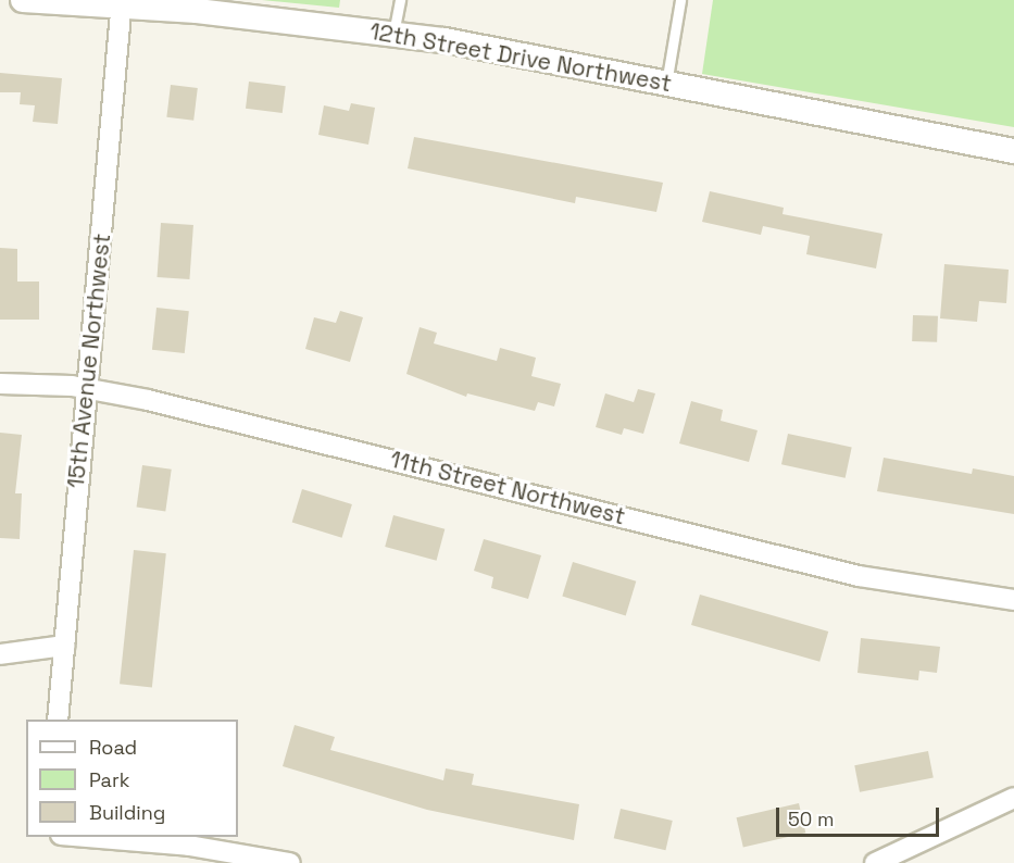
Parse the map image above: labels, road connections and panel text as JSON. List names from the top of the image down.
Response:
{
  "streets": {
    "street": ["12th Street Drive Northwest", "15th Avenue Northwest", "11th Street Northwest"]
  },
  "crossings": [
    ["12th Street Drive Northwest", "15th Avenue Northwest"],
    ["15th Avenue Northwest", "11th Street Northwest"]
  ],
  "legend": ["Road", "Park", "Building"],
  "scale_bar": "50 m"
}
